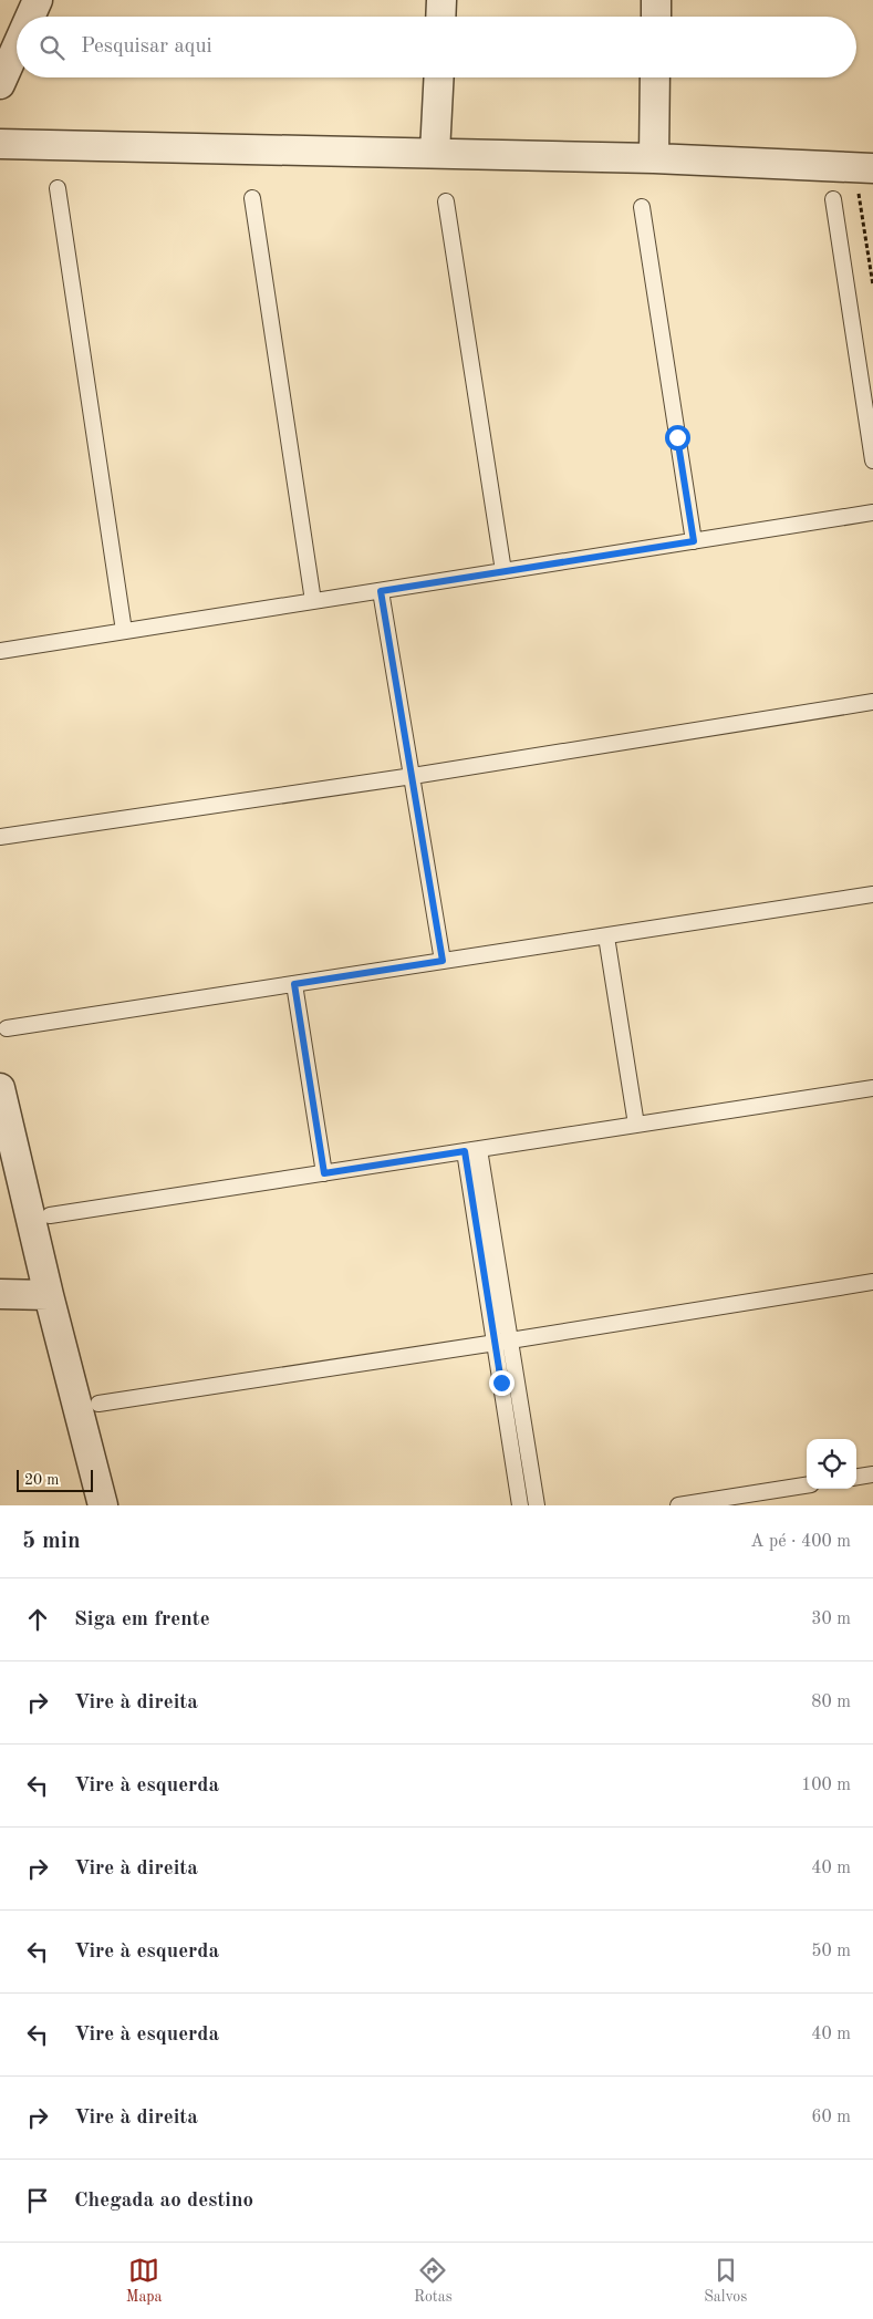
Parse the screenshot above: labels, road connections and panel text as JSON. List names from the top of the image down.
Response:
{
  "scale_bar": "20 m",
  "page": {
    "search": "Pesquisar aqui",
    "scale": "20 m",
    "heading": ["5 min", "A pé · 400 m"],
    "list": [
      ["Siga em frente", "30 m"],
      ["Vire à direita", "80 m"],
      ["Vire à esquerda", "100 m"],
      ["Vire à direita", "40 m"],
      ["Vire à esquerda", "50 m"],
      ["Vire à esquerda", "40 m"],
      ["Vire à direita", "60 m"],
      "Chegada ao destino"
    ],
    "nav": ["Mapa", "Rotas", "Salvos"]
  }
}
